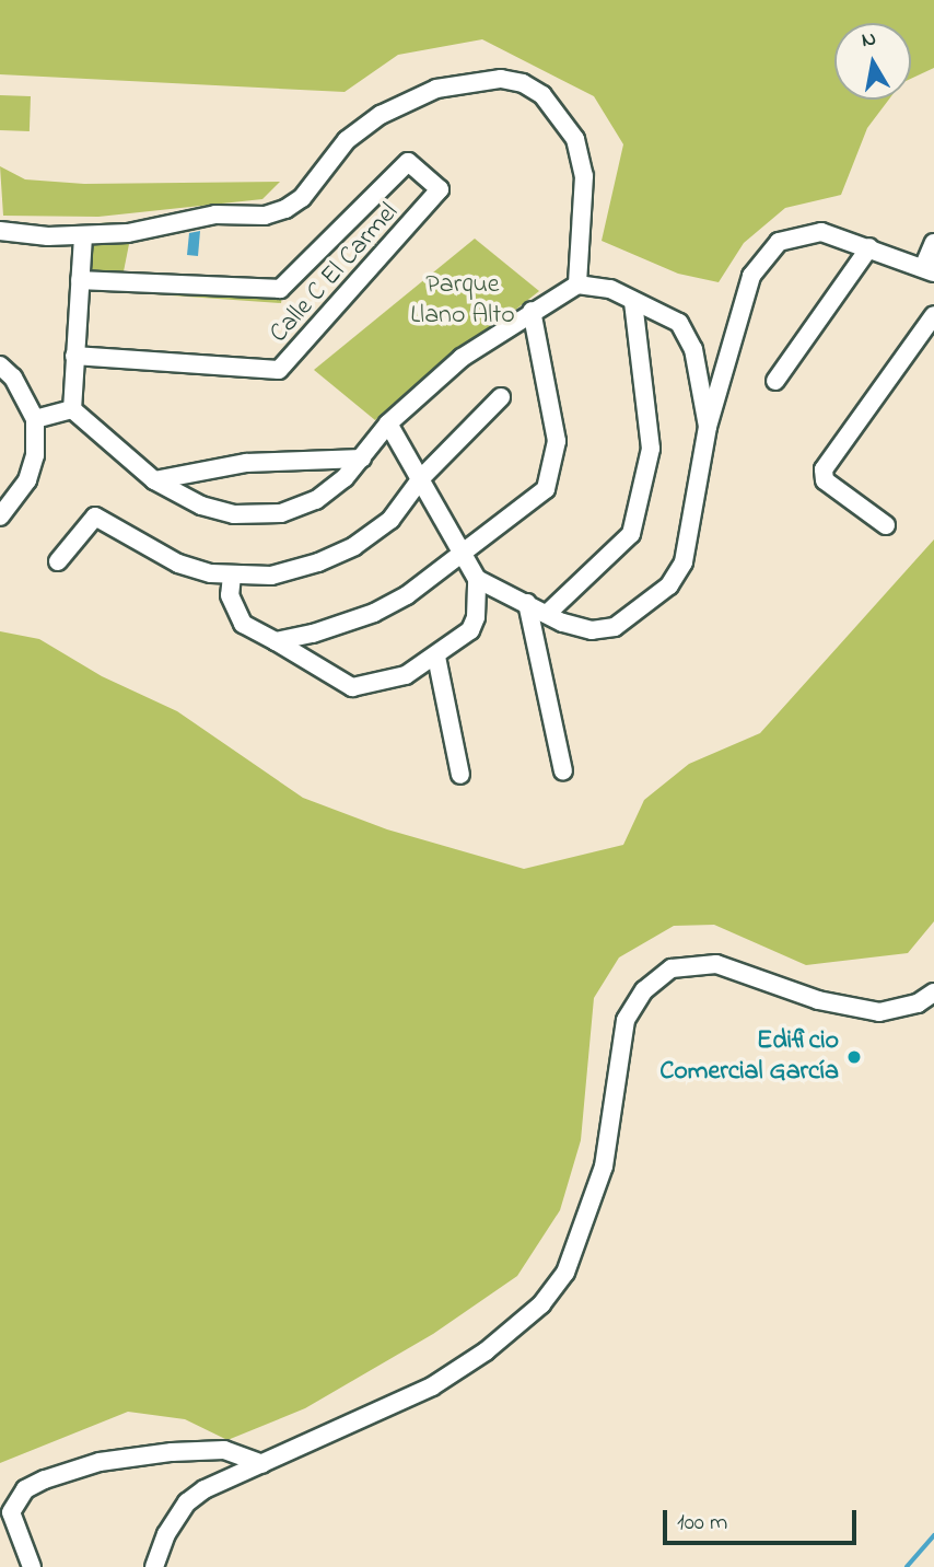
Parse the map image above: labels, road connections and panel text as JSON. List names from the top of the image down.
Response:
{
  "streets": {
    "street": ["Calle C El Carmel"]
  },
  "parks": ["Parque Llano Alto"],
  "places": ["Edificio Comercial García"],
  "scale_bar": "100 m",
  "north": "top"
}
